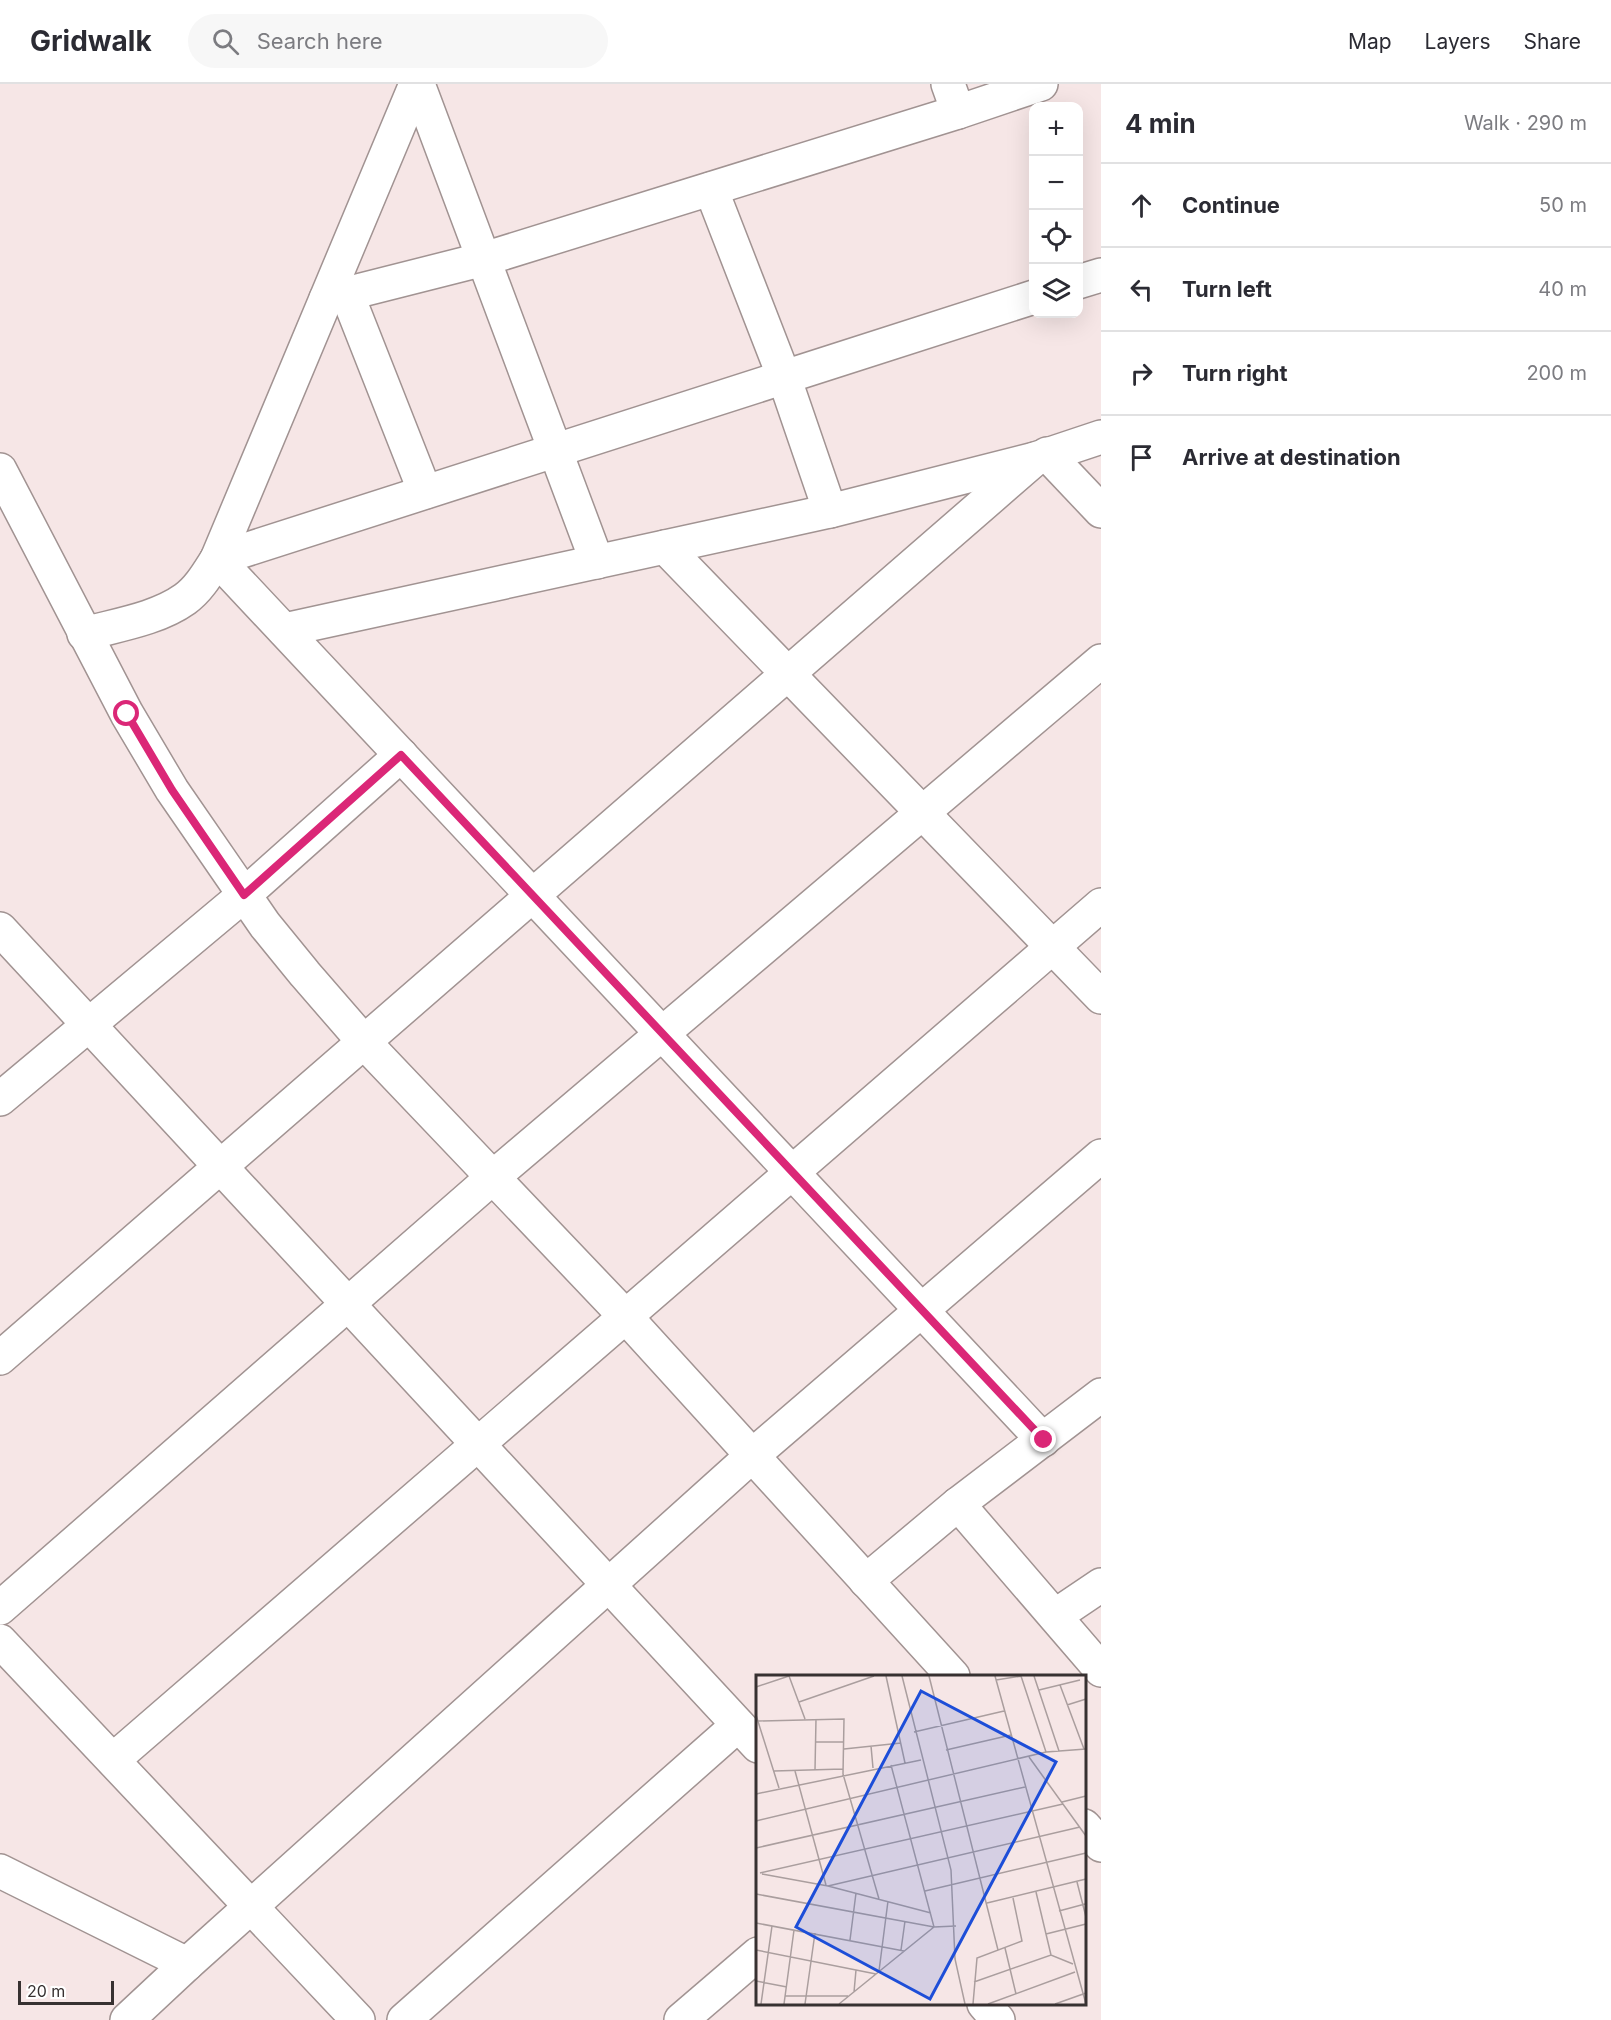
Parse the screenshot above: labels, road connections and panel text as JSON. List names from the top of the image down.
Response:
{
  "scale_bar": "20 m",
  "page": {
    "header": "Gridwalk",
    "search": "Search here",
    "nav": ["Map", "Layers", "Share"],
    "heading": ["4 min", "Walk · 290 m"],
    "map_buttons": ["+", "−"],
    "list": [
      ["Continue", "50 m"],
      ["Turn left", "40 m"],
      ["Turn right", "200 m"],
      "Arrive at destination"
    ],
    "scale": "20 m"
  }
}
